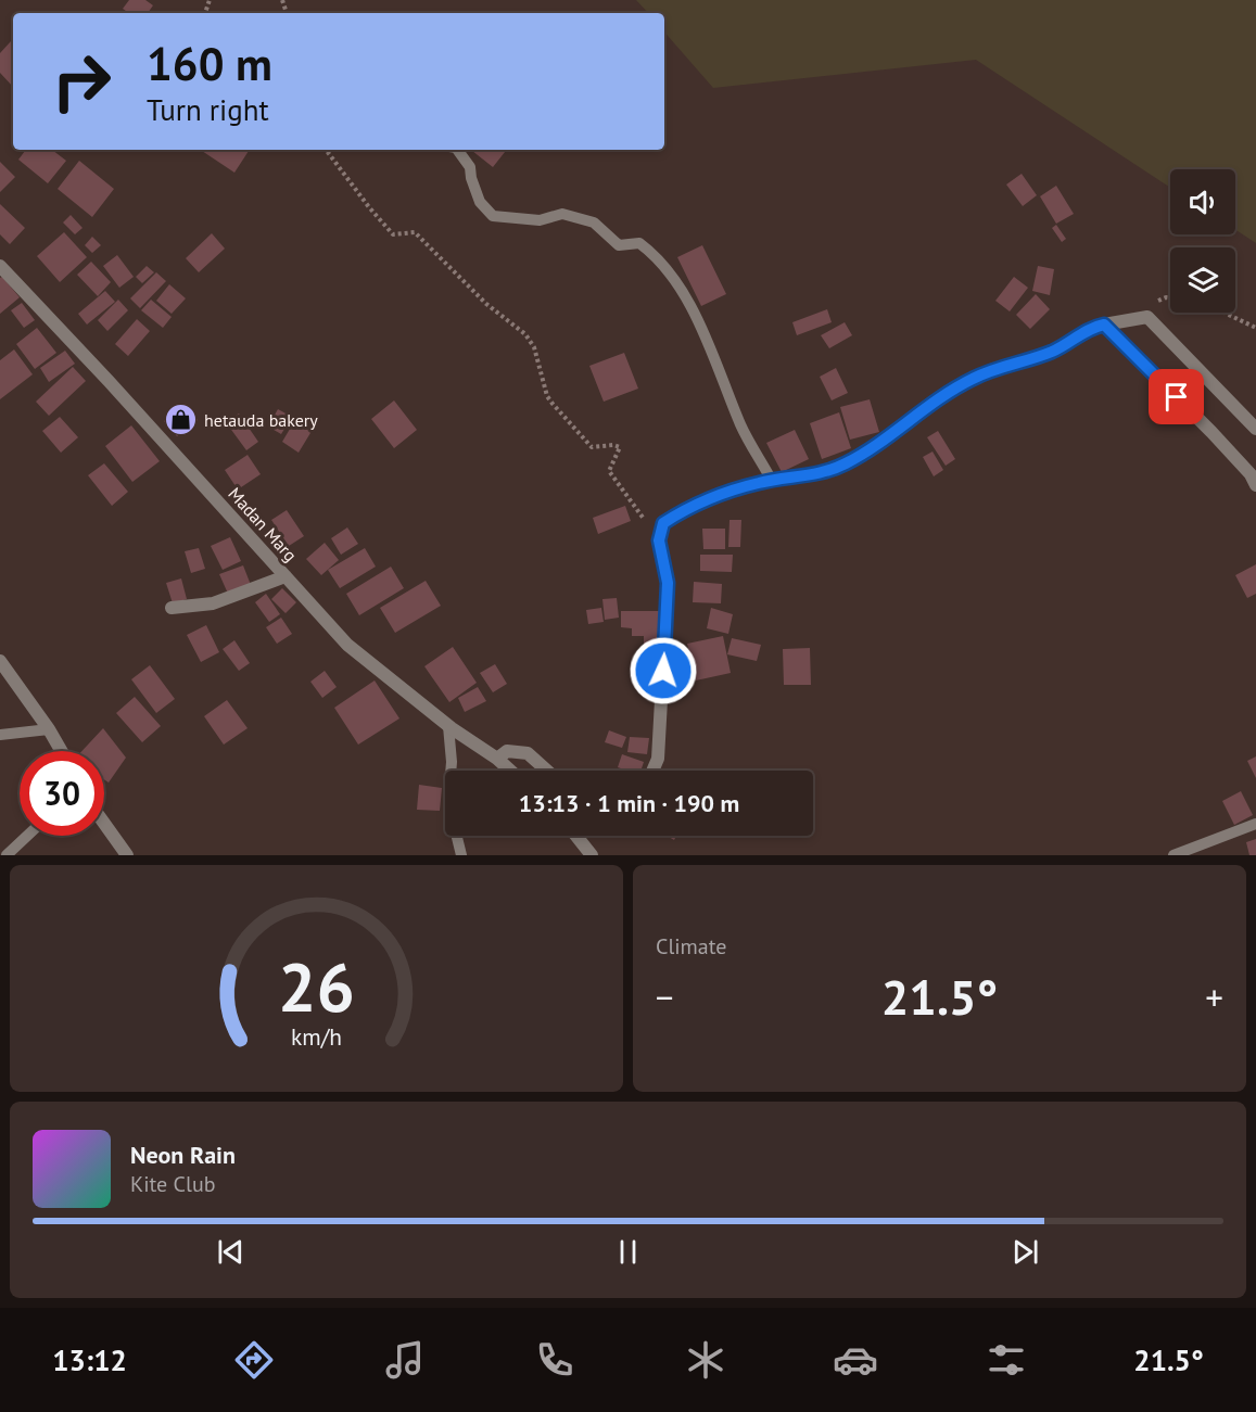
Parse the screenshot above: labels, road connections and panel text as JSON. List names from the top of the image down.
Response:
{
  "streets": {
    "street": ["Madan Marg"]
  },
  "places": {
    "shop": ["hetauda bakery"]
  },
  "page": {
    "turn": ["160 m", "Turn right"],
    "limit": "30",
    "trip": "13:13 · 1 min · 190 m",
    "tile": "Climate",
    "heat": ["−", "21.5°", "+"],
    "song": ["Neon Rain", "Kite Club"],
    "tabs": ["13:12", "21.5°"],
    "gauge": ["26", "km/h"]
  }
}
